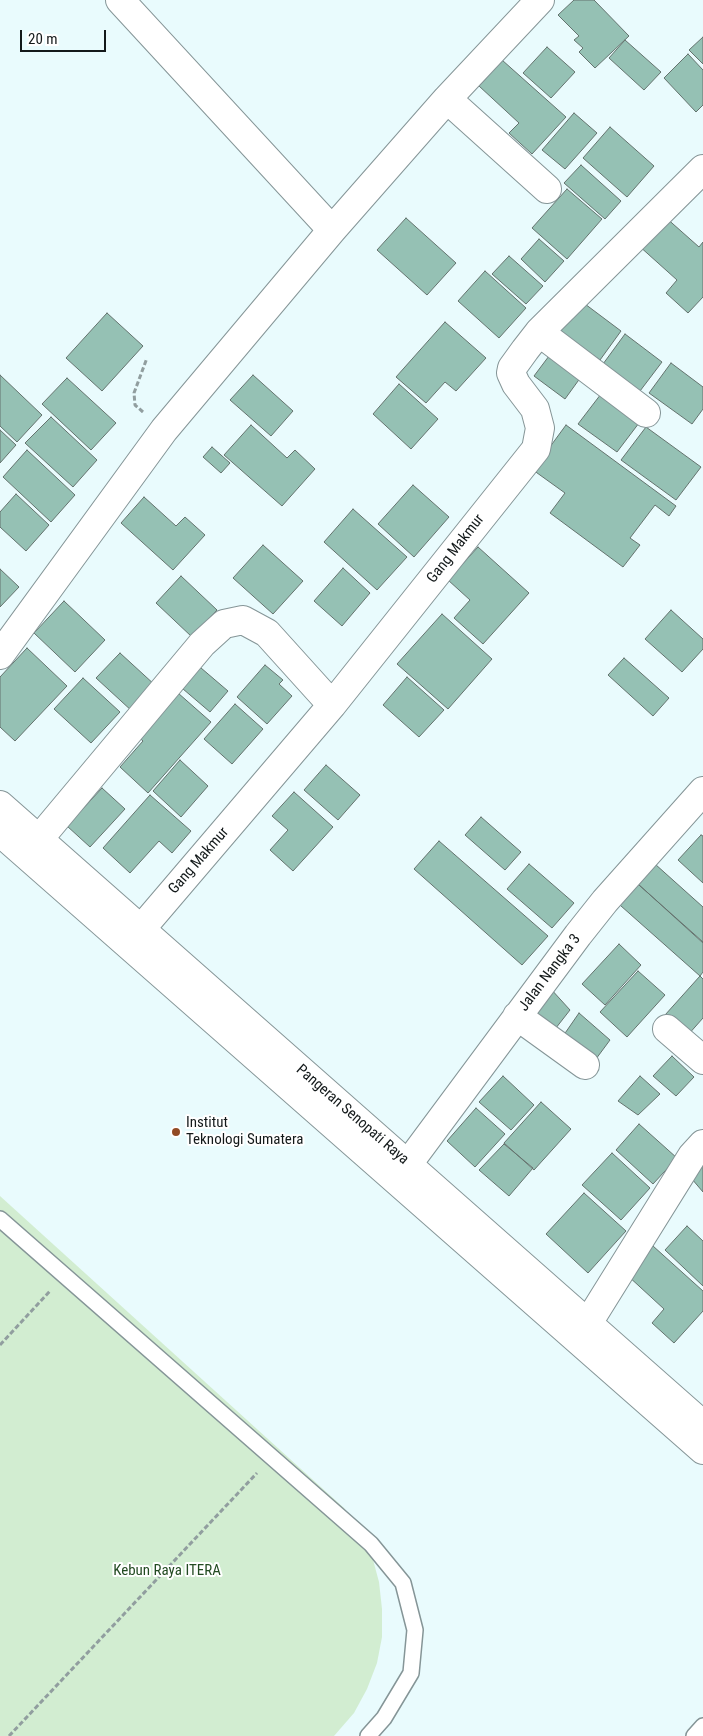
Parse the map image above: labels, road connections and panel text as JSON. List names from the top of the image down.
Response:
{
  "streets": {
    "street": ["Gang Makmur", "Jalan Nangka 3", "Pangeran Senopati Raya"]
  },
  "crossings": [
    ["Gang Makmur", "Pangeran Senopati Raya"],
    ["Jalan Nangka 3", "Pangeran Senopati Raya"]
  ],
  "parks": ["Kebun Raya ITERA"],
  "places": ["Institut Teknologi Sumatera"],
  "scale_bar": "20 m"
}
